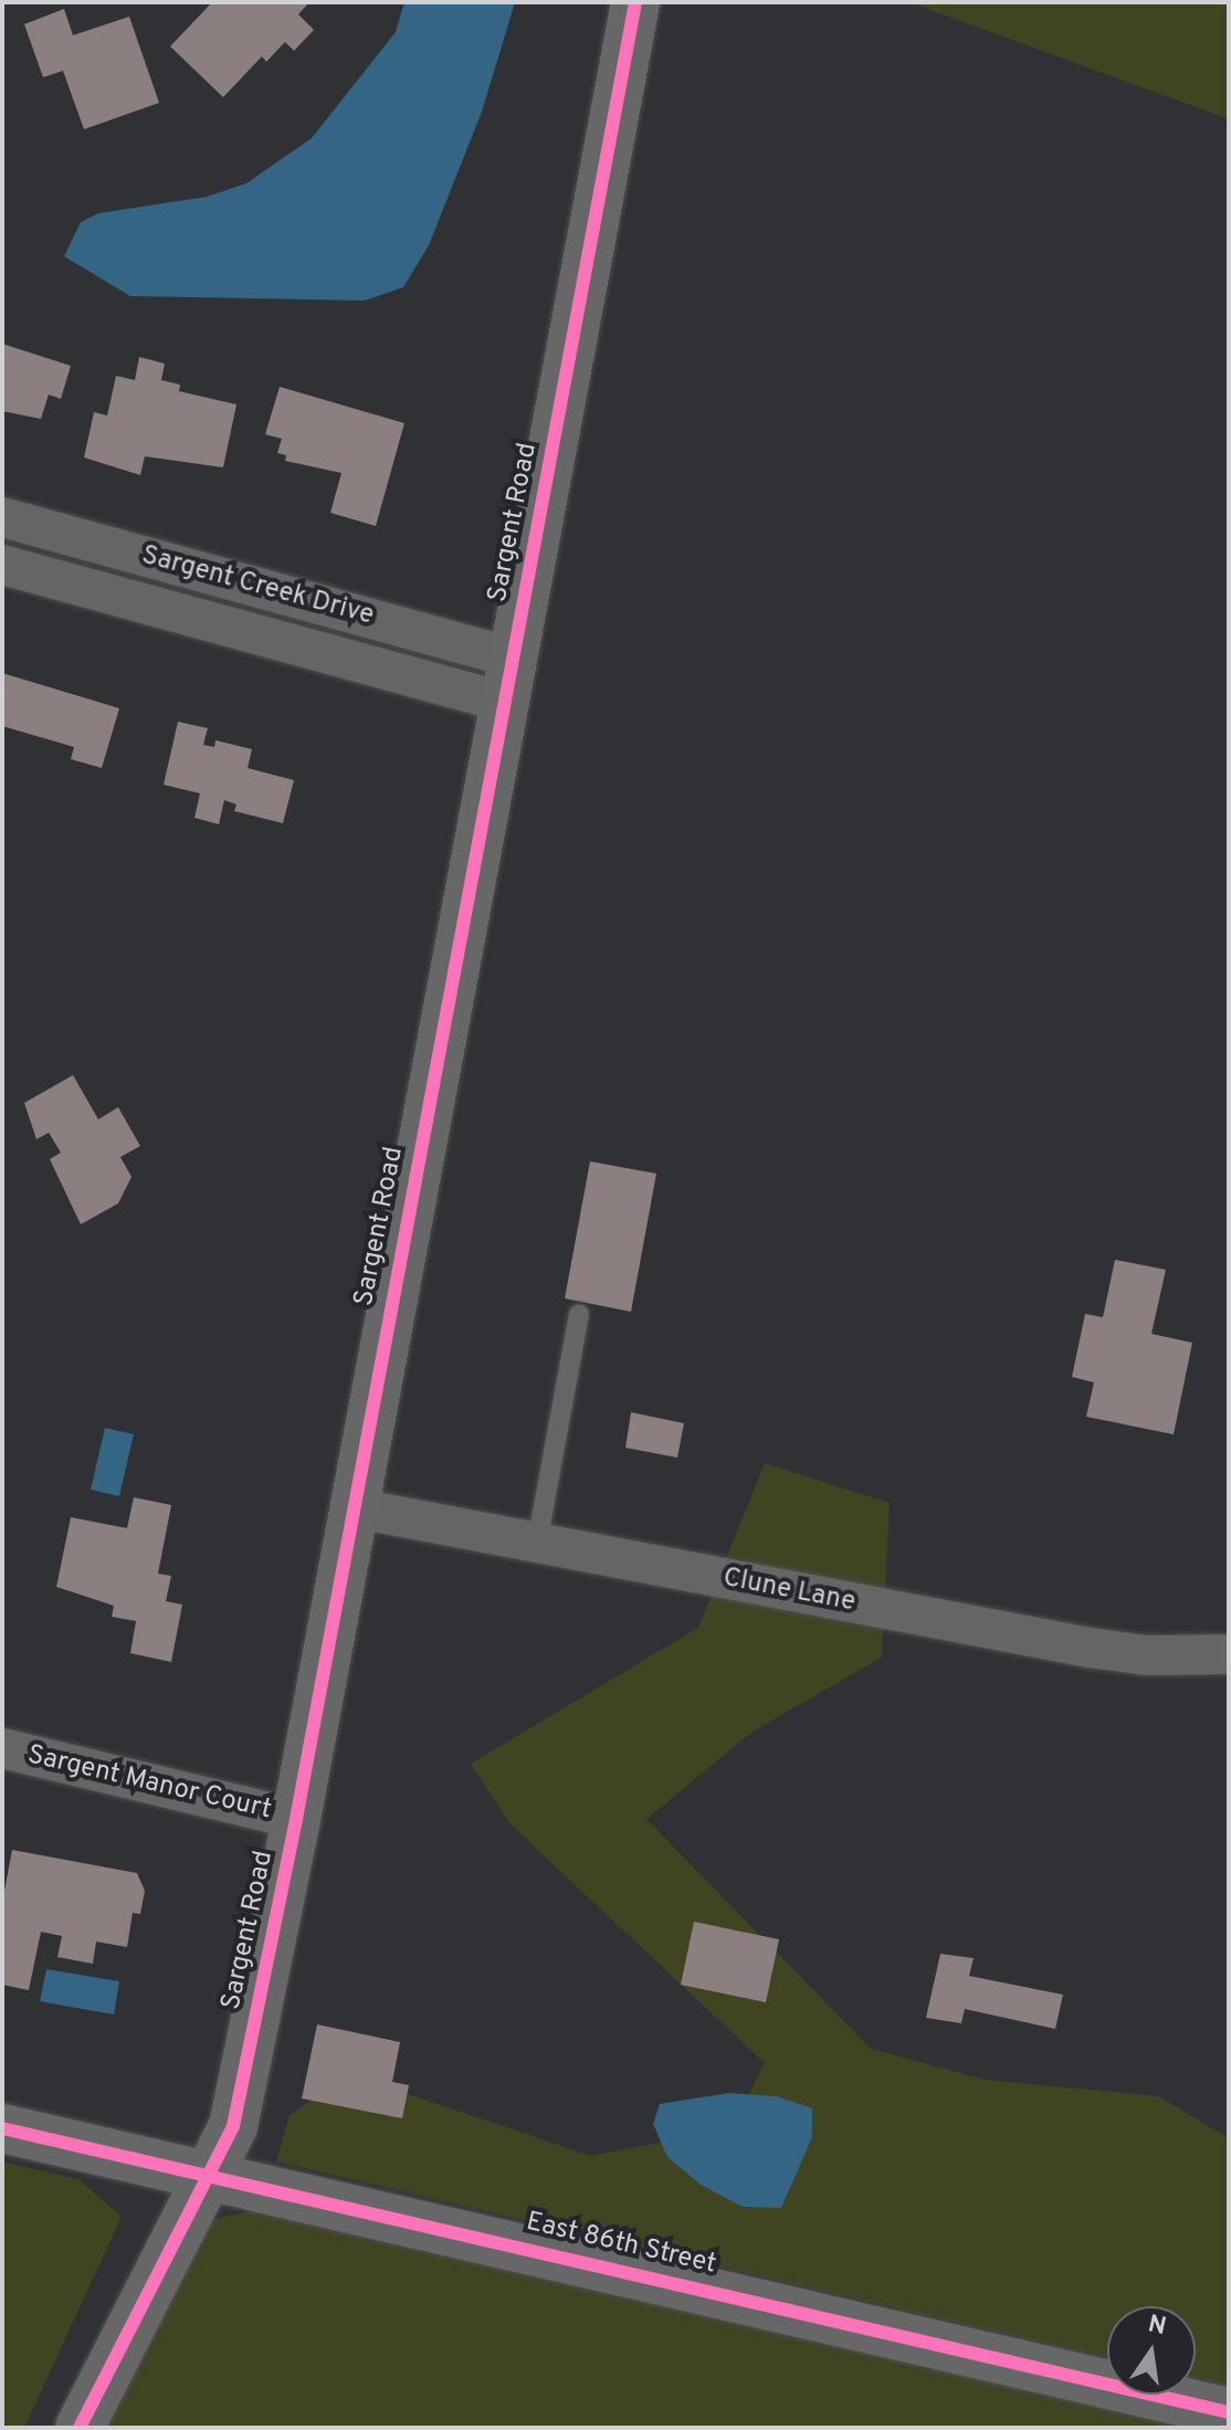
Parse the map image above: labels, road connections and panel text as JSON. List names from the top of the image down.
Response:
{
  "streets": {
    "street": [
      "Sargent Road",
      "Sargent Creek Drive",
      "Clune Lane",
      "Sargent Manor Court",
      "East 86th Street"
    ]
  },
  "crossings": [
    ["Sargent Road", "Sargent Creek Drive"],
    ["Sargent Road", "Clune Lane"],
    ["Sargent Road", "Sargent Manor Court"],
    ["Sargent Road", "East 86th Street"]
  ],
  "north": "top"
}
